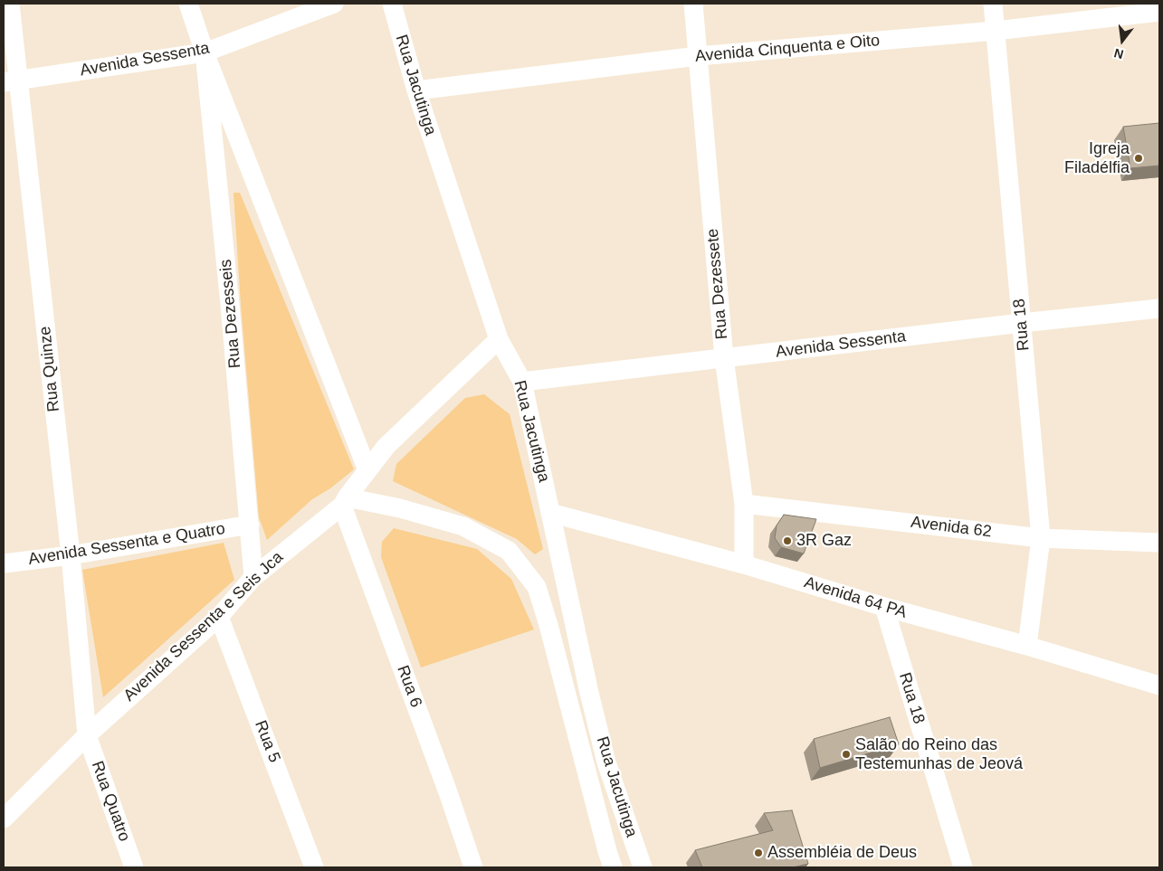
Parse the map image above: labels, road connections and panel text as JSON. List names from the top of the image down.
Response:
{
  "streets": {
    "street": [
      "Avenida Cinquenta e Oito",
      "Avenida Sessenta",
      "Rua Jacutinga",
      "Rua Dezessete",
      "Rua Dezesseis",
      "Rua 18",
      "Rua Quinze",
      "Avenida 62",
      "Avenida Sessenta e Quatro",
      "Avenida 64 PA",
      "Avenida Sessenta e Seis Jca",
      "Rua 6",
      "Rua 5",
      "Rua Quatro"
    ]
  },
  "crossings": [
    ["Avenida Cinquenta e Oito", "Rua Jacutinga"],
    ["Avenida Cinquenta e Oito", "Rua Dezessete"],
    ["Avenida Cinquenta e Oito", "Rua 18"],
    ["Avenida Sessenta", "Rua Jacutinga"],
    ["Avenida Sessenta", "Rua Dezessete"],
    ["Avenida Sessenta", "Rua Dezesseis"],
    ["Avenida Sessenta", "Rua 18"],
    ["Avenida Sessenta", "Rua Quinze"],
    ["Rua Jacutinga", "Avenida 64 PA"],
    ["Rua Jacutinga", "Avenida Sessenta e Seis Jca"],
    ["Rua Dezessete", "Avenida 62"],
    ["Rua Dezessete", "Avenida 64 PA"],
    ["Rua Dezesseis", "Avenida Sessenta e Quatro"],
    ["Rua Dezesseis", "Avenida Sessenta e Seis Jca"],
    ["Rua 18", "Avenida 62"],
    ["Rua 18", "Avenida 64 PA"],
    ["Rua Quinze", "Avenida Sessenta e Quatro"],
    ["Rua Quinze", "Avenida Sessenta e Seis Jca"],
    ["Rua Quinze", "Rua Quatro"],
    ["Avenida Sessenta e Seis Jca", "Rua 6"],
    ["Avenida Sessenta e Seis Jca", "Rua 5"],
    ["Avenida Sessenta e Seis Jca", "Rua Quatro"]
  ],
  "places": [
    "Igreja Filadélfia",
    "3R Gaz",
    "Salão do Reino das Testemunhas de Jeová",
    "Assembléia de Deus"
  ],
  "north": "bottom"
}
